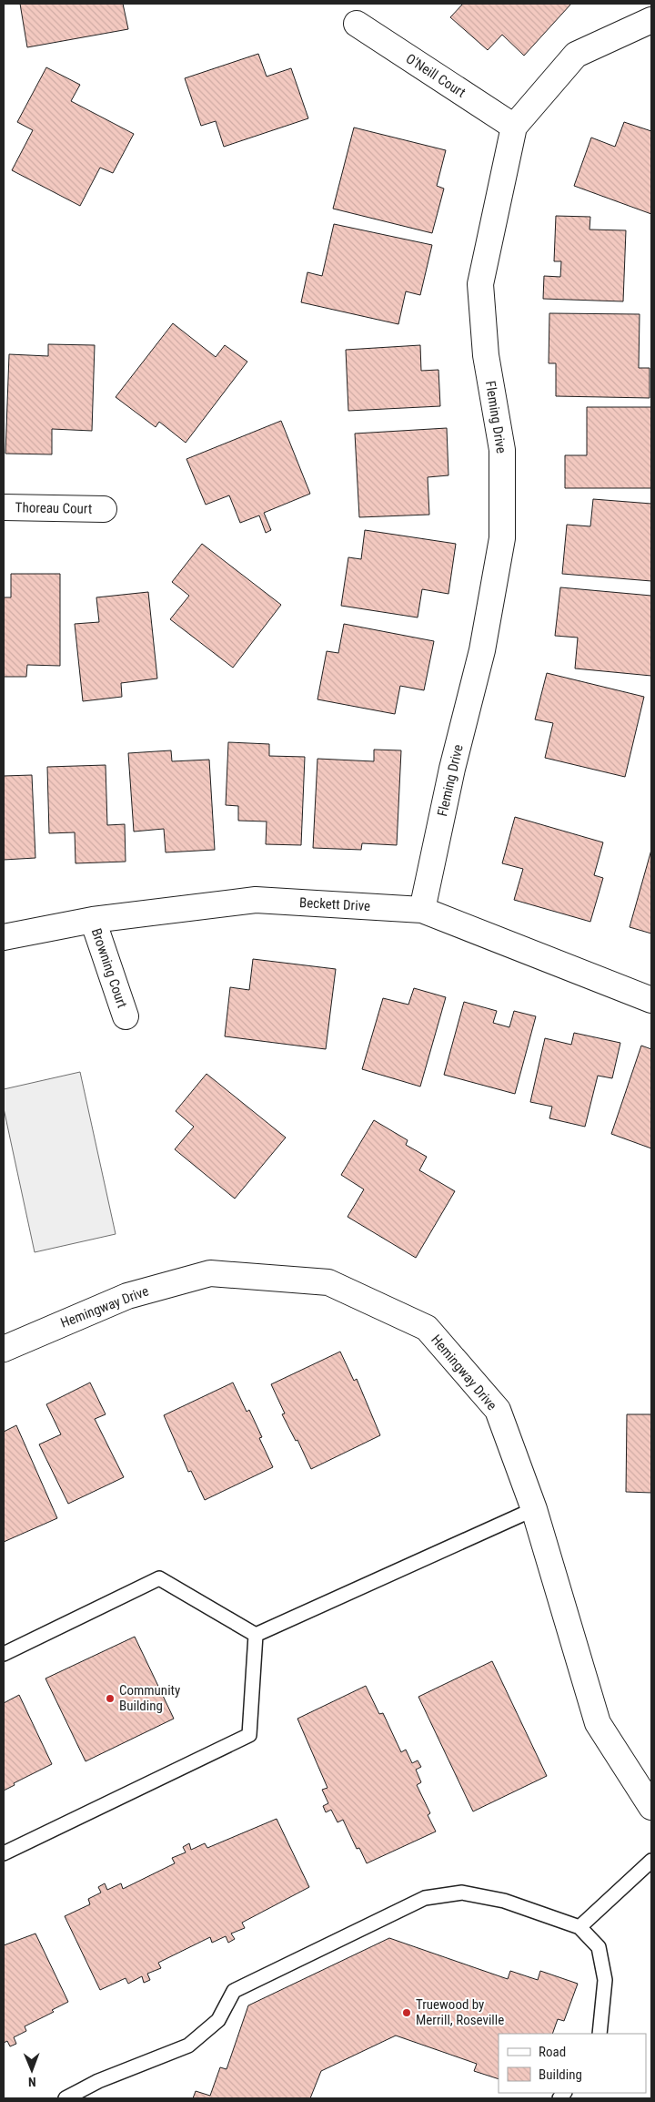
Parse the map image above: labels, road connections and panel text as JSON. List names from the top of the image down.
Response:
{
  "streets": {
    "street": [
      "O'Neill Court",
      "Fleming Drive",
      "Thoreau Court",
      "Beckett Drive",
      "Browning Court",
      "Hemingway Drive"
    ]
  },
  "crossings": [
    ["O'Neill Court", "Fleming Drive"],
    ["Fleming Drive", "Beckett Drive"],
    ["Beckett Drive", "Browning Court"]
  ],
  "places": ["Community Building", "Truewood by Merrill, Roseville"],
  "legend": ["Road", "Building"],
  "north": "bottom"
}
